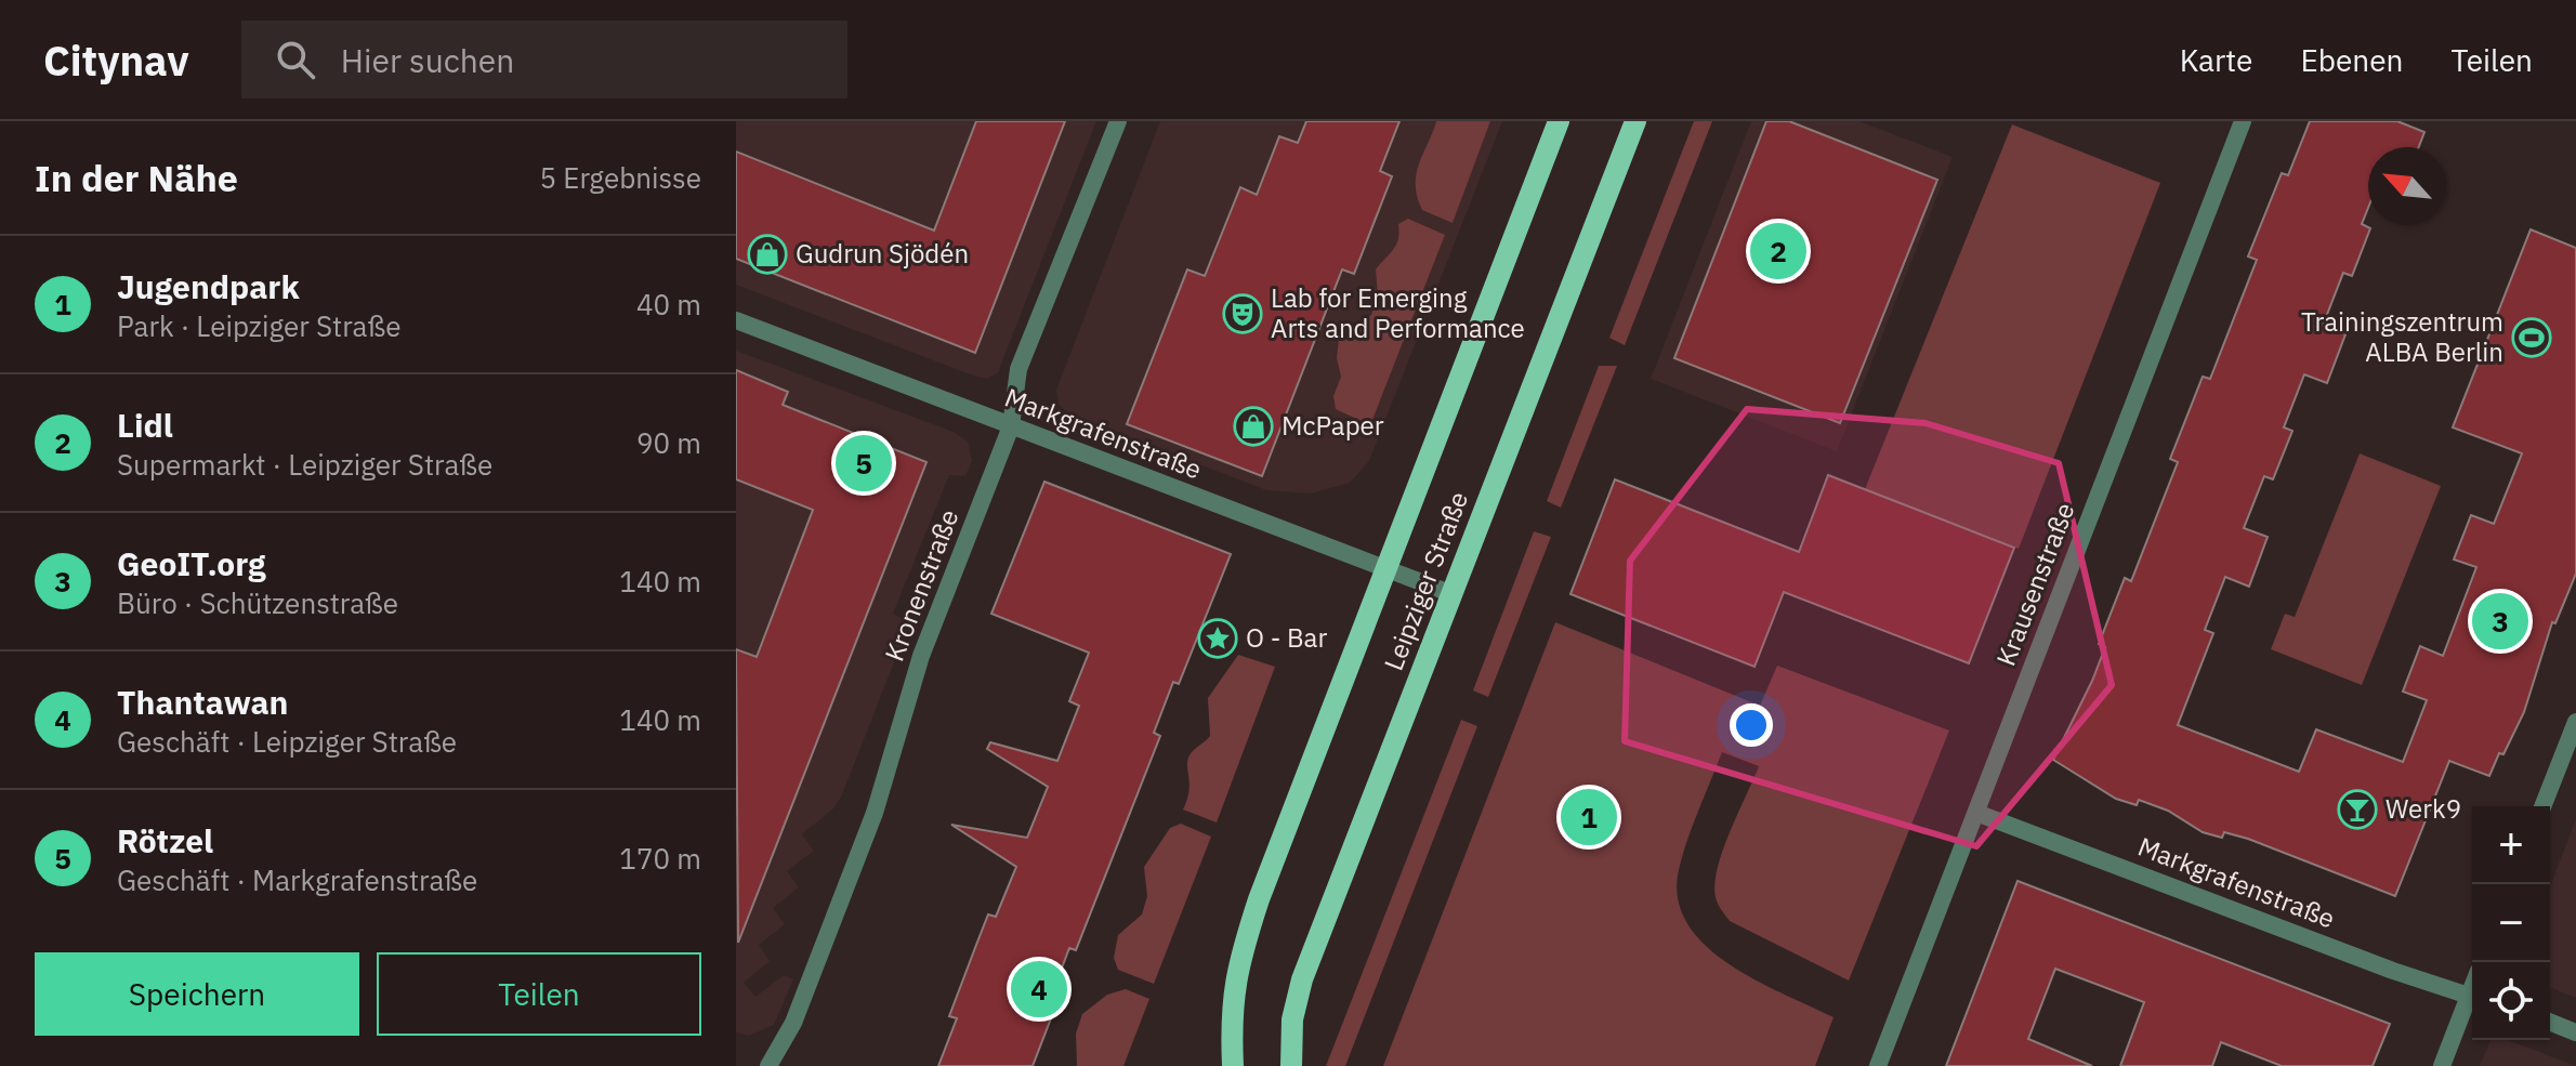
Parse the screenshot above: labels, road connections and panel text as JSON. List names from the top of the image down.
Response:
{
  "streets": {
    "main road": ["Leipziger Straße"],
    "street": ["Markgrafenstraße", "Krausenstraße", "Kronenstraße"]
  },
  "crossings": [
    ["Markgrafenstraße", "Leipziger Straße"],
    ["Markgrafenstraße", "Krausenstraße"],
    ["Markgrafenstraße", "Kronenstraße"]
  ],
  "places": {
    "shop": ["Gudrun Sjödén", "McPaper"],
    "theatre": ["Lab for Emerging Arts and Performance"],
    "sports": ["Trainingszentrum ALBA Berlin"],
    "place": ["O - Bar"],
    "bar": ["Werk9"]
  },
  "north": "top left",
  "page": {
    "header": "Citynav",
    "search": "Hier suchen",
    "nav": ["Karte", "Ebenen", "Teilen"],
    "heading": ["In der Nähe", "5 Ergebnisse"],
    "pins": [
      "2",
      "5",
      "3",
      "1",
      "4"
    ],
    "list": [
      {
        "mark": "1",
        "name": "Jugendpark",
        "note": "Park · Leipziger Straße",
        "value": "40 m"
      },
      {
        "mark": "2",
        "name": "Lidl",
        "note": "Supermarkt · Leipziger Straße",
        "value": "90 m"
      },
      {
        "mark": "3",
        "name": "GeoIT.org",
        "note": "Büro · Schützenstraße",
        "value": "140 m"
      },
      {
        "mark": "4",
        "name": "Thantawan",
        "note": "Geschäft · Leipziger Straße",
        "value": "140 m"
      },
      {
        "mark": "5",
        "name": "Rötzel",
        "note": "Geschäft · Markgrafenstraße",
        "value": "170 m"
      }
    ],
    "map_buttons": ["+", "−"],
    "buttons": ["Speichern", "Teilen"]
  }
}
